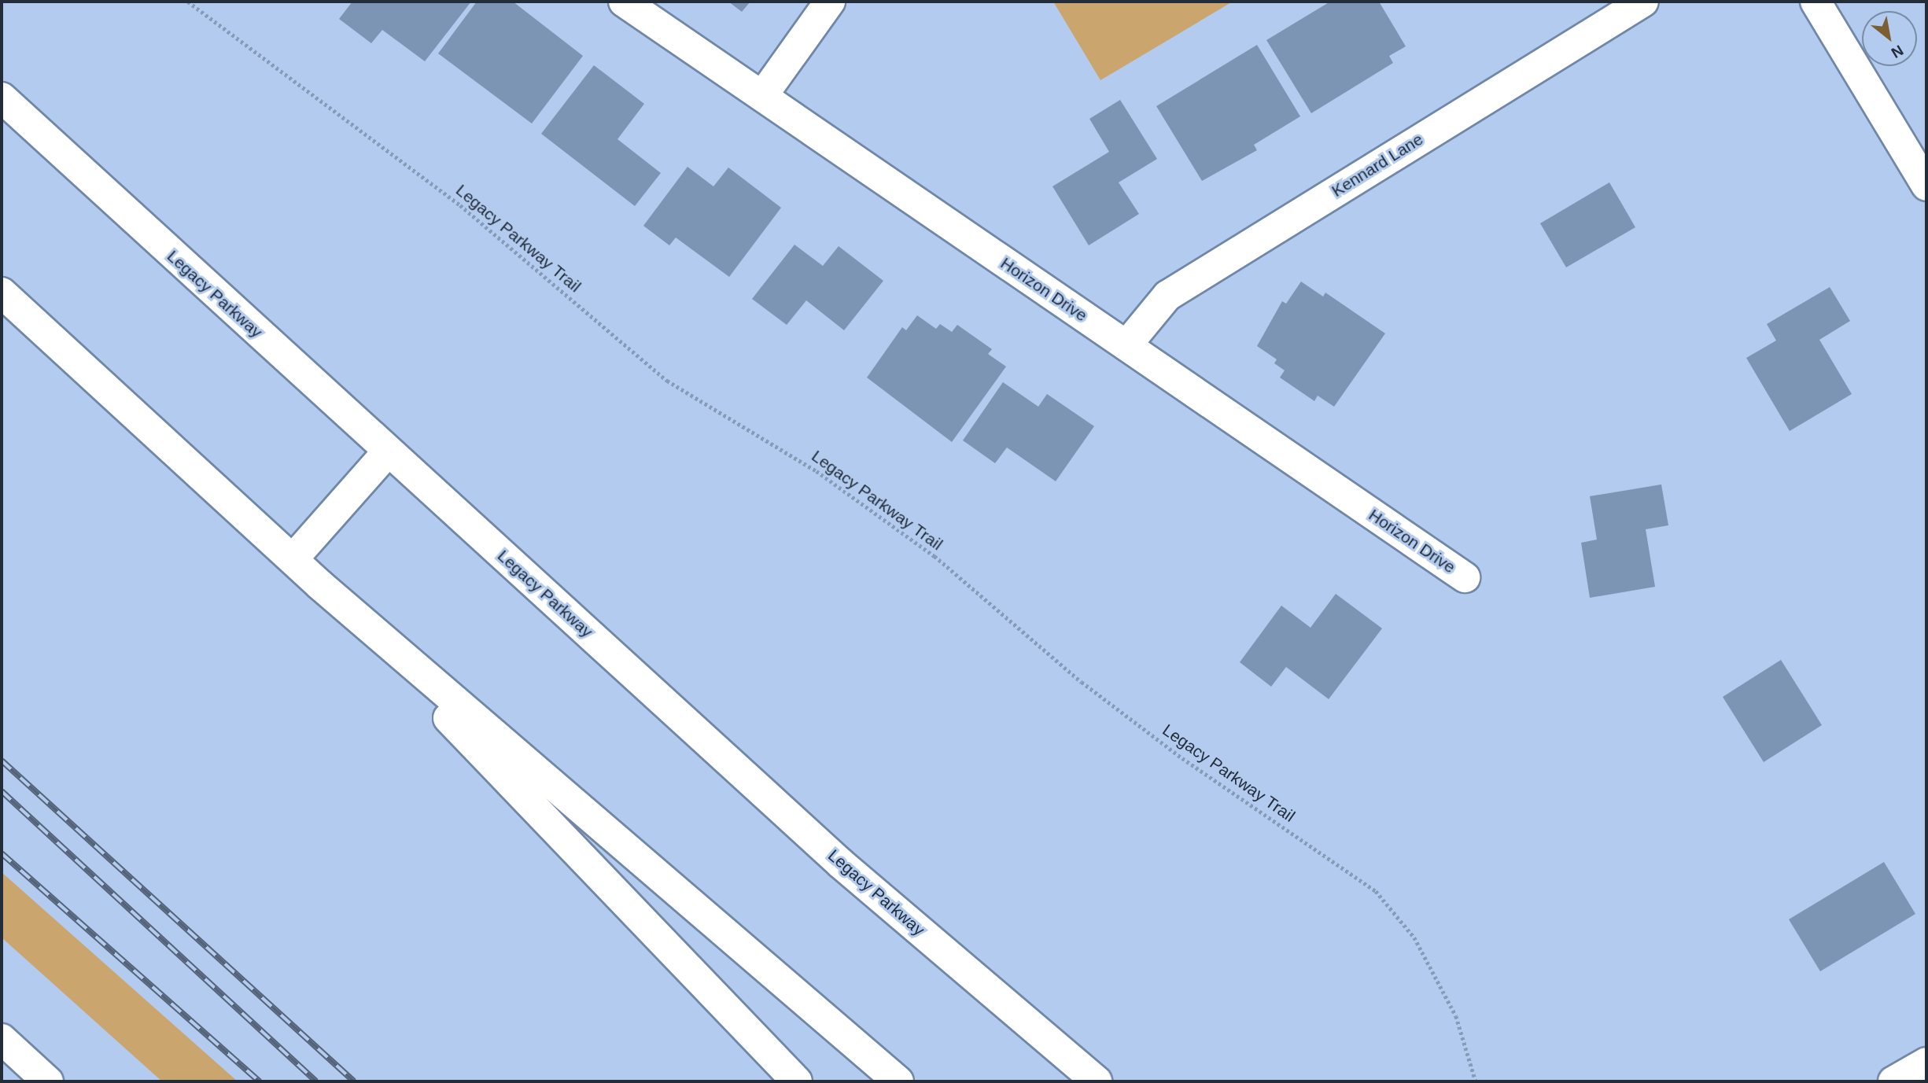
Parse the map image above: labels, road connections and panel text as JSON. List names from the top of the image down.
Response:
{
  "streets": {
    "main road": ["Kennard Lane", "Horizon Drive", "Legacy Parkway"],
    "path": ["Legacy Parkway Trail"]
  },
  "crossings": [
    ["Kennard Lane", "Horizon Drive"]
  ],
  "north": "bottom right"
}
